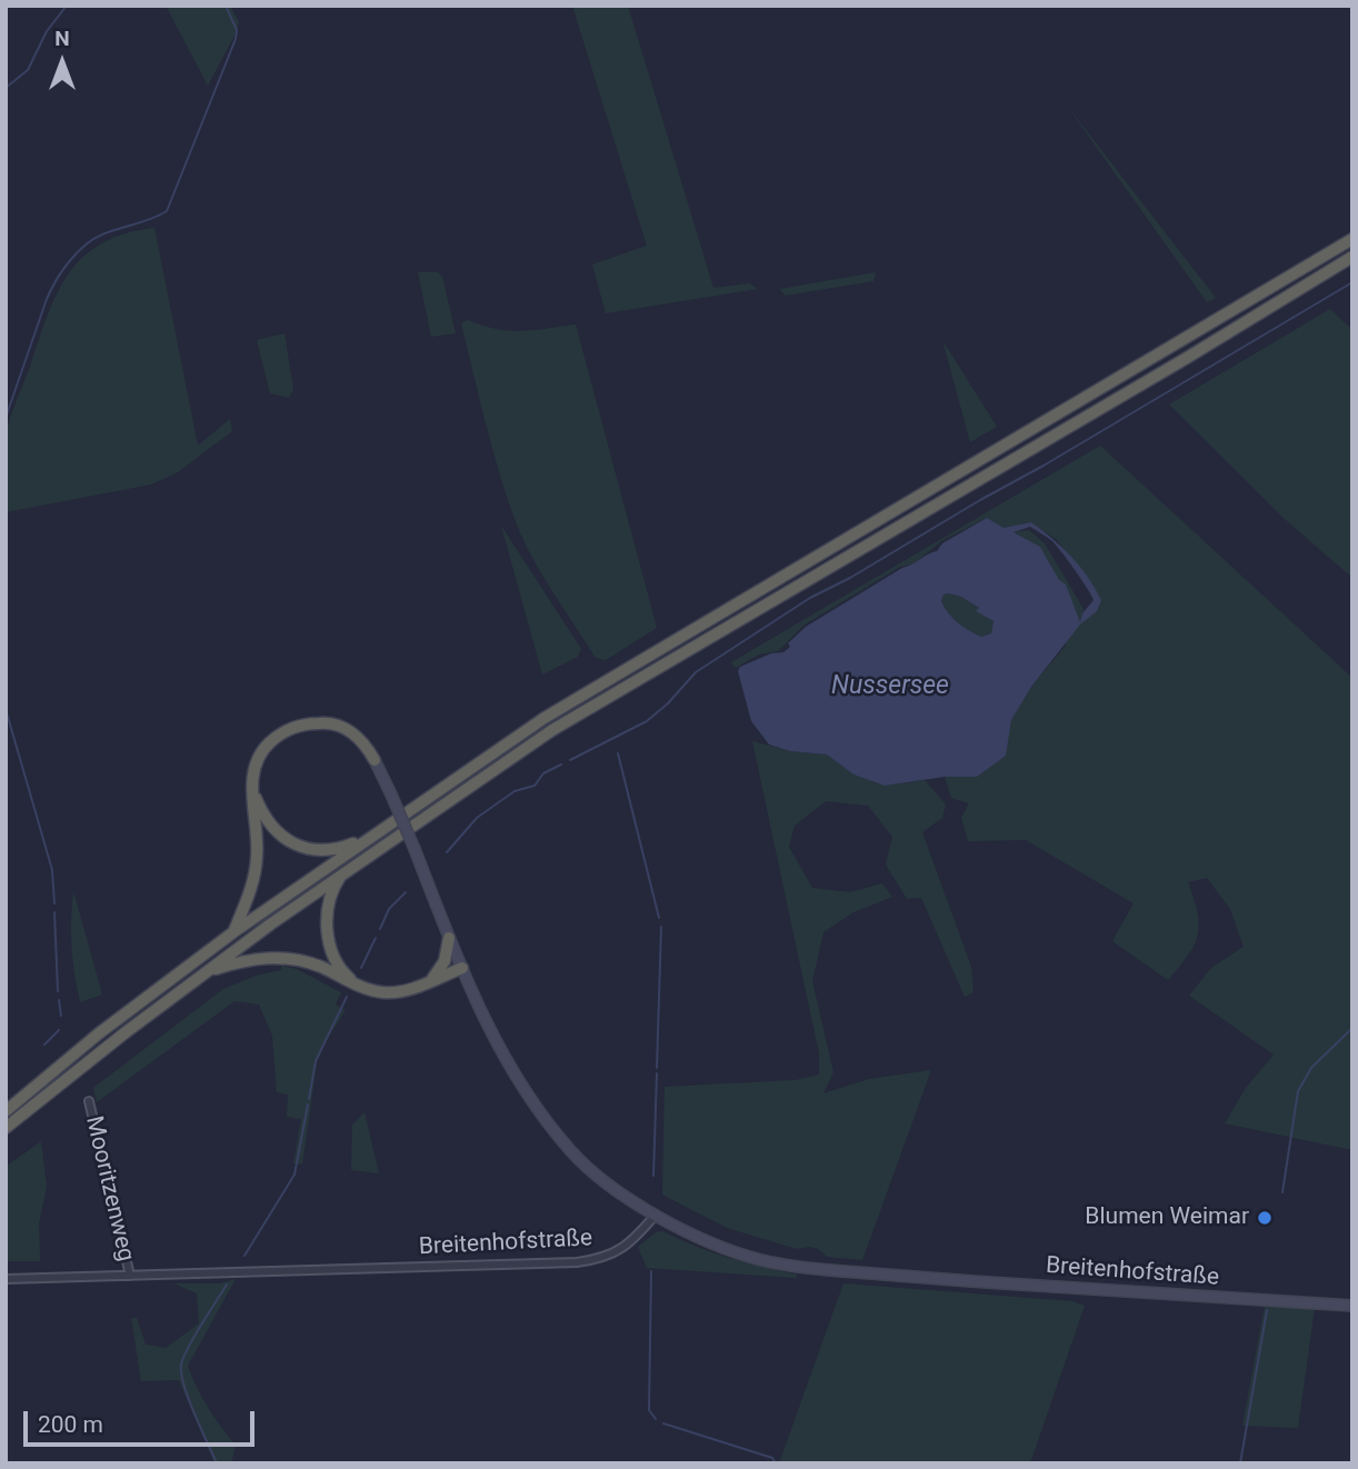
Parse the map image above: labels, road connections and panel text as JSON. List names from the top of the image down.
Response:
{
  "streets": {
    "main road": ["Breitenhofstraße"],
    "street": ["Mooritzenweg"]
  },
  "crossings": [
    ["Mooritzenweg", "Breitenhofstraße"]
  ],
  "water": ["Nussersee"],
  "places": ["Blumen Weimar"],
  "scale_bar": "200 m",
  "north": "top"
}
